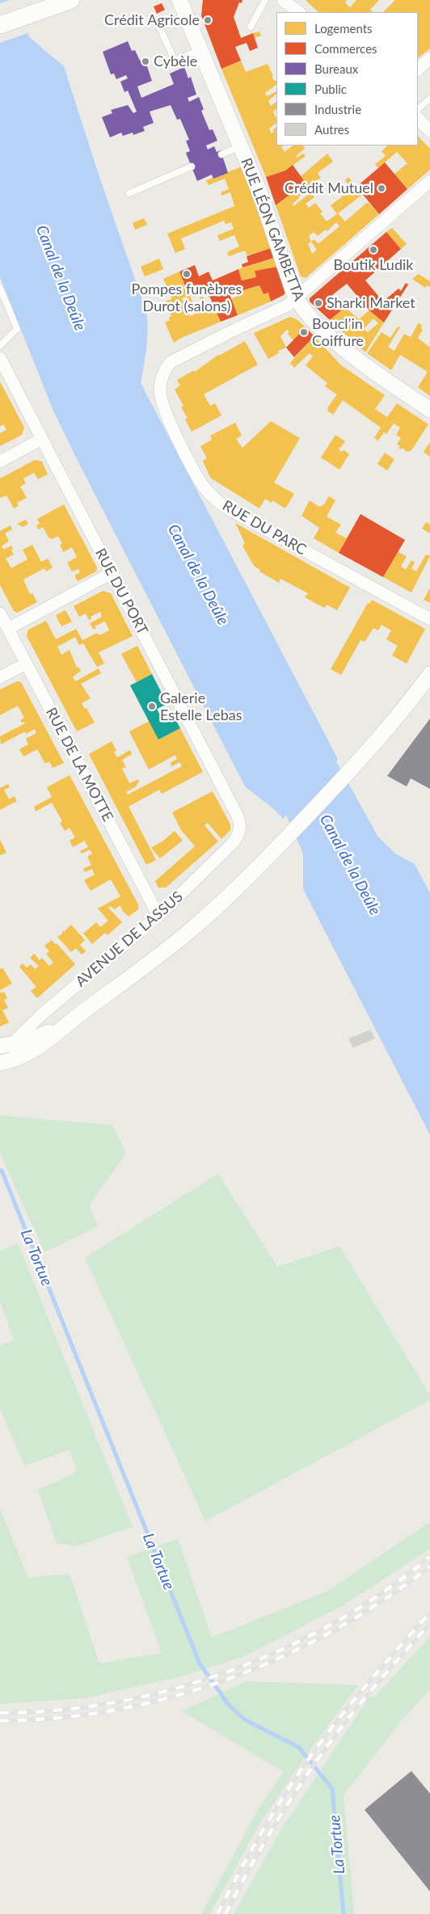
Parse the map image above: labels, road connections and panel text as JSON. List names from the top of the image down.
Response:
{
  "streets": {
    "street": [
      "RUE LÉON GAMBETTA",
      "RUE DU PARC",
      "RUE DU PORT",
      "RUE DE LA MOTTE",
      "AVENUE DE LASSUS"
    ]
  },
  "crossings": [
    ["RUE LÉON GAMBETTA", "RUE DU PARC"],
    ["RUE DU PORT", "AVENUE DE LASSUS"],
    ["RUE DE LA MOTTE", "AVENUE DE LASSUS"]
  ],
  "water": ["Canal de la Deûle", "La Tortue"],
  "places": [
    "Crédit Agricole",
    "Cybèle",
    "Crédit Mutuel",
    "Boutik Ludik",
    "Pompes funèbres Durot (salons)",
    "Sharki Market",
    "Boucl’in Coiffure",
    "Galerie Estelle Lebas"
  ],
  "legend": [
    "Logements",
    "Commerces",
    "Bureaux",
    "Public",
    "Industrie",
    "Autres"
  ]
}
